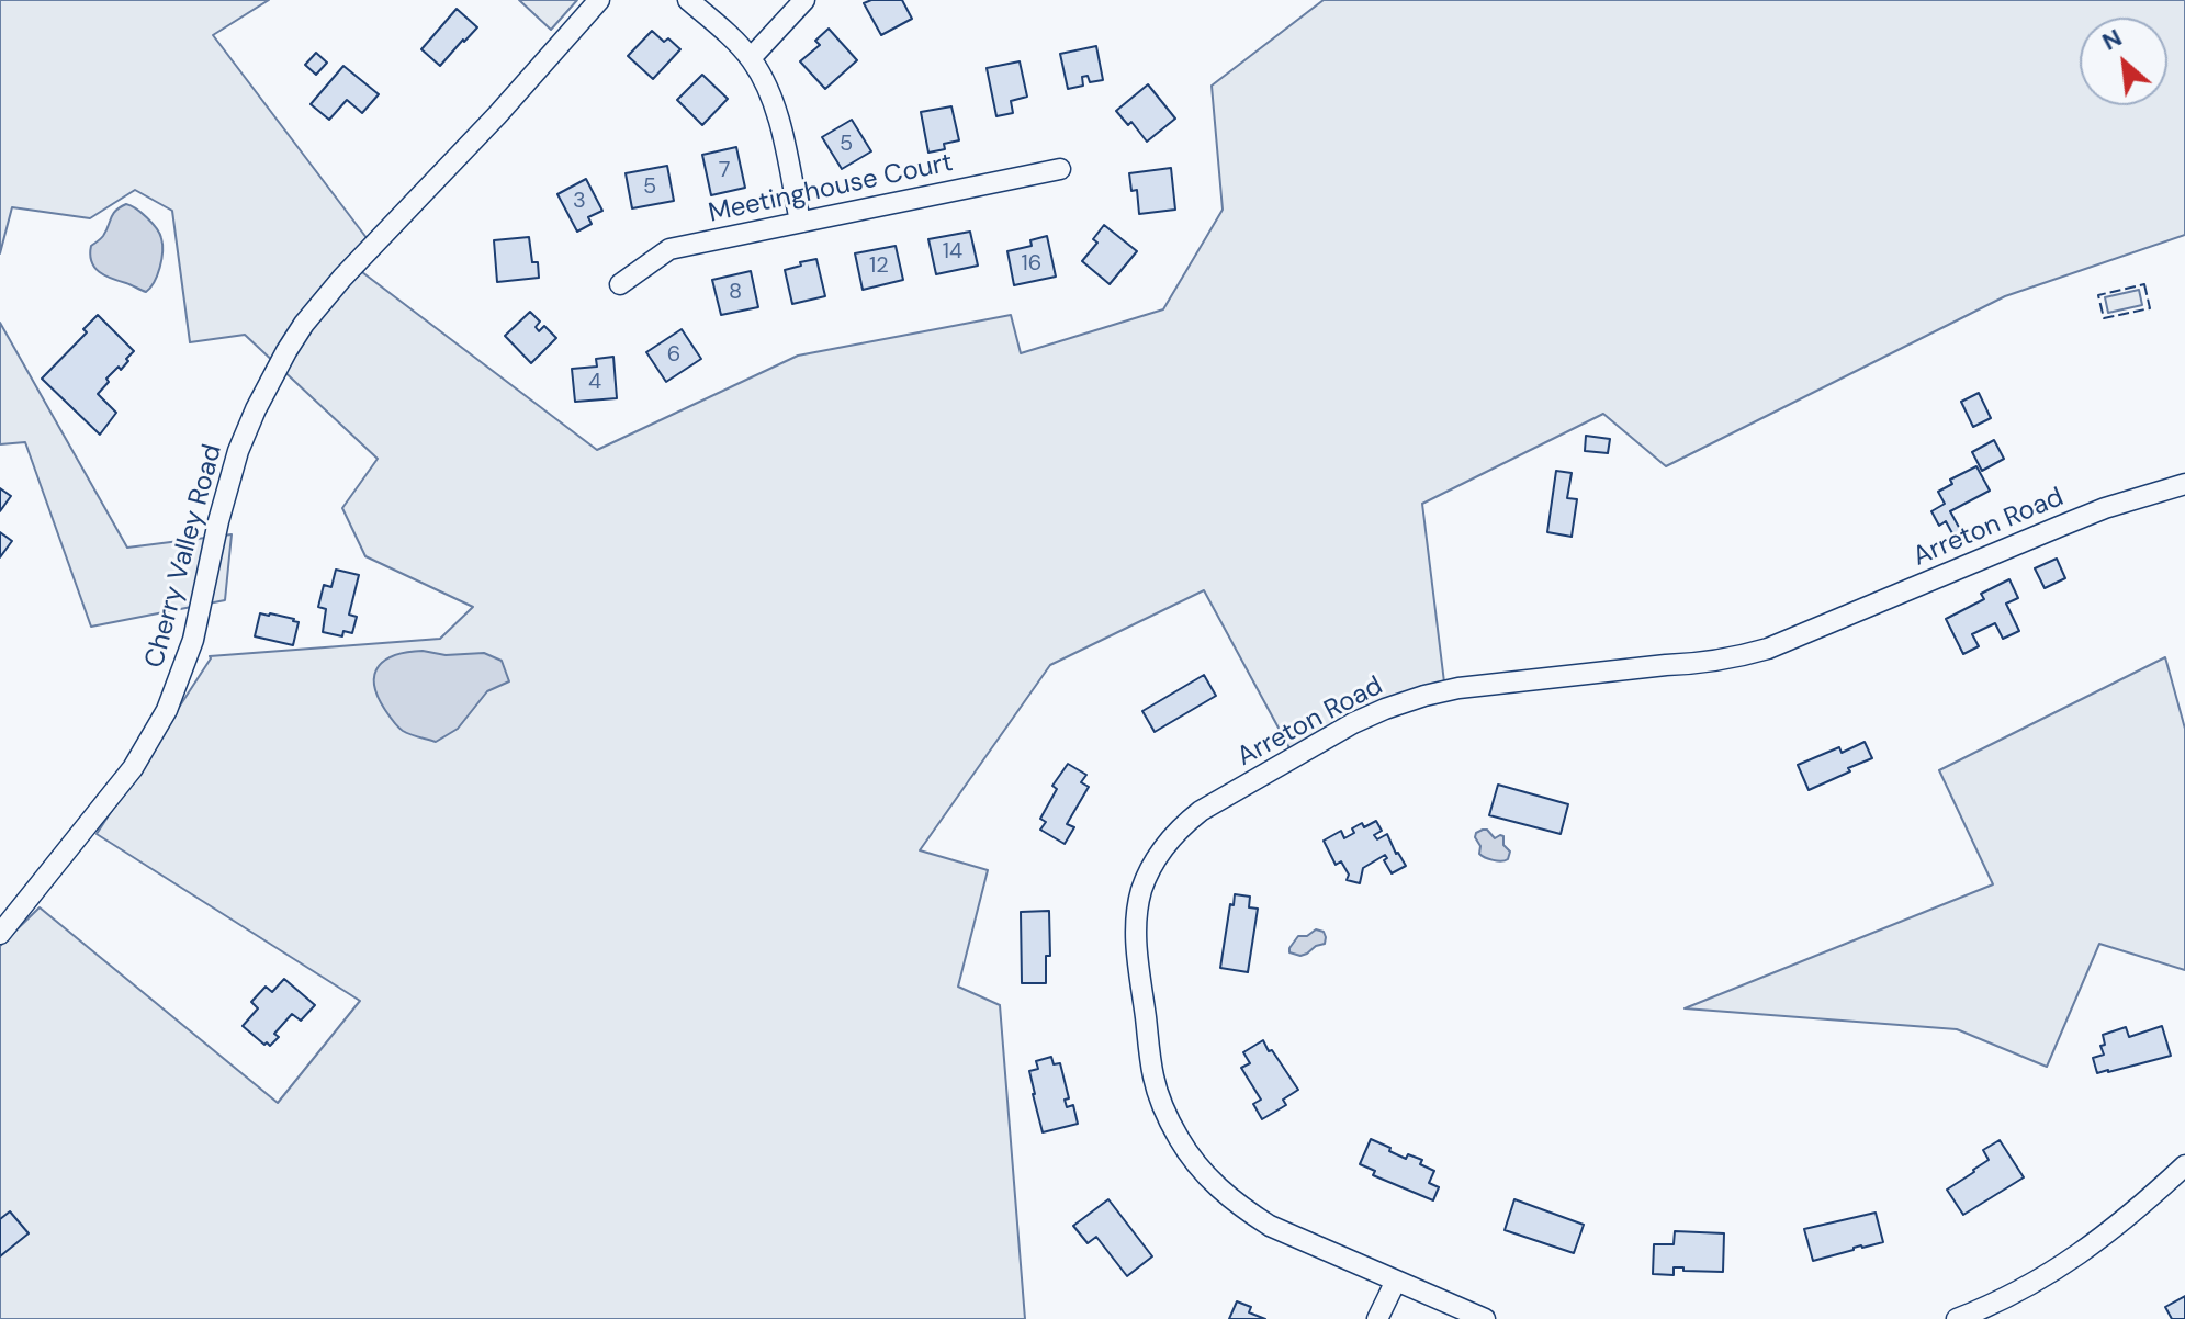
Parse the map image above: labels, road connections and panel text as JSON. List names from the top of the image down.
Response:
{
  "streets": {
    "street": ["Meetinghouse Court", "Arreton Road", "Cherry Valley Road"]
  },
  "house_numbers": [
    "5",
    "7",
    "5",
    "3",
    "14",
    "16",
    "12",
    "8",
    "6",
    "4"
  ],
  "north": "top left"
}
